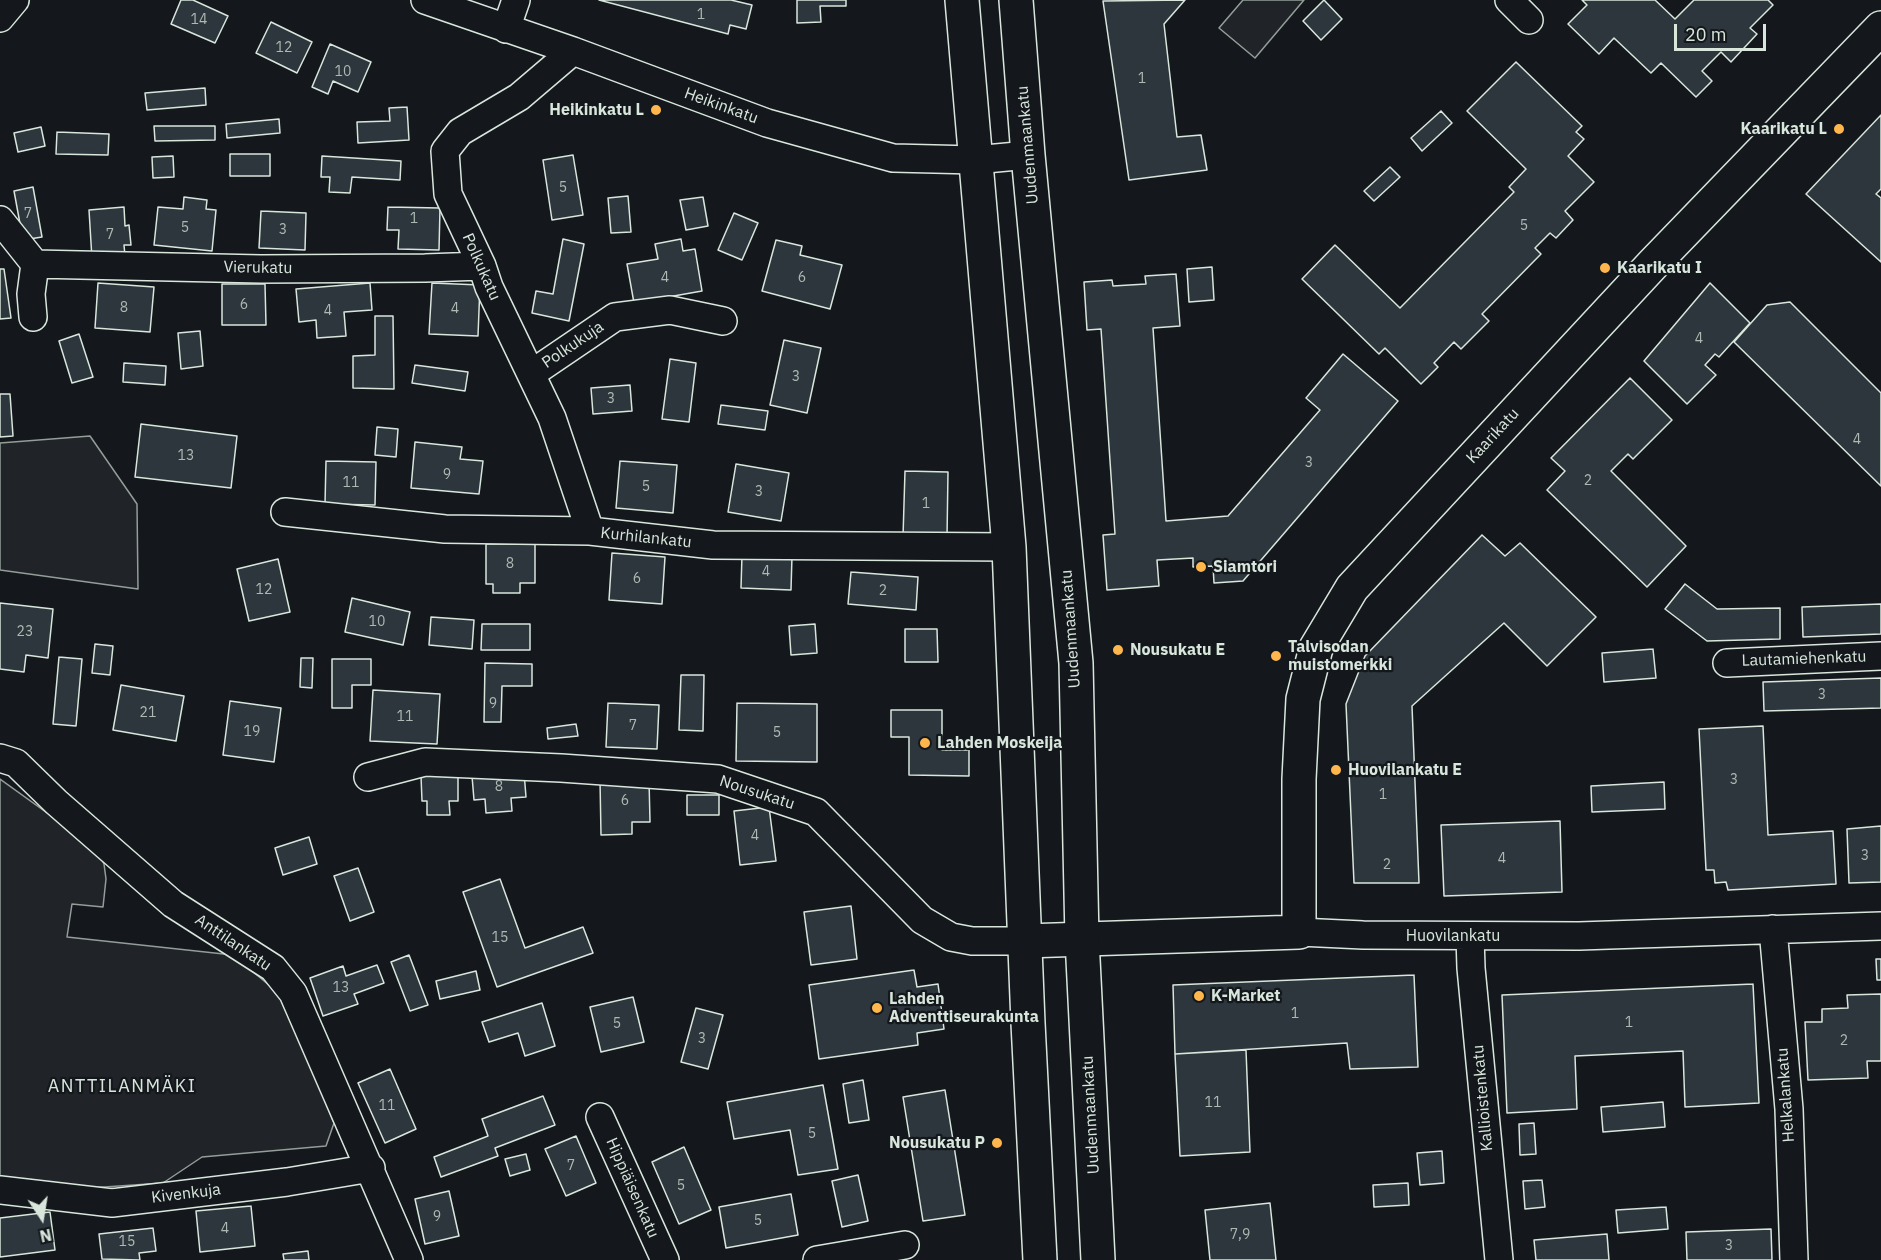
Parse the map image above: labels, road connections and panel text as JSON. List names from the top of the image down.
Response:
{
  "streets": {
    "main road": ["Uudenmaankatu", "Kaarikatu", "Huovilankatu"],
    "street": [
      "Heikinkatu",
      "Polkukatu",
      "Vierukatu",
      "Polkukuja",
      "Kurhilankatu",
      "Lautamiehenkatu",
      "Nousukatu",
      "Anttilankatu",
      "Helkalankatu",
      "Kallioistenkatu",
      "Hippiäisenkatu",
      "Kivenkuja"
    ]
  },
  "crossings": [
    ["Heikinkatu", "Uudenmaankatu"],
    ["Heikinkatu", "Polkukatu"],
    ["Uudenmaankatu", "Huovilankatu"],
    ["Polkukatu", "Vierukatu"],
    ["Polkukatu", "Polkukuja"],
    ["Polkukatu", "Kurhilankatu"],
    ["Kaarikatu", "Huovilankatu"],
    ["Nousukatu", "Huovilankatu"],
    ["Huovilankatu", "Helkalankatu"],
    ["Huovilankatu", "Kallioistenkatu"],
    ["Anttilankatu", "Kivenkuja"]
  ],
  "districts": ["ANTTILANMÄKI"],
  "places": [
    "Heikinkatu L",
    "Kaarikatu L",
    "Kaarikatu I",
    "Siamtori",
    "Nousukatu E",
    "Talvisodan muistomerkki",
    "Lahden Moskeija",
    "Huovilankatu E",
    "K-Market",
    "Lahden Adventtiseurakunta",
    "Nousukatu P"
  ],
  "house_numbers": [
    "1",
    "14",
    "12",
    "10",
    "1",
    "5",
    "7",
    "1",
    "5",
    "5",
    "3",
    "7",
    "4",
    "6",
    "6",
    "8",
    "4",
    "4",
    "4",
    "3",
    "3",
    "4",
    "13",
    "3",
    "9",
    "2",
    "11",
    "5",
    "3",
    "1",
    "8",
    "4",
    "6",
    "12",
    "2",
    "10",
    "23",
    "3",
    "9",
    "21",
    "11",
    "7",
    "19",
    "5",
    "3",
    "8",
    "1",
    "6",
    "4",
    "3",
    "4",
    "2",
    "15",
    "13",
    "1",
    "1",
    "5",
    "3",
    "2",
    "11",
    "11",
    "5",
    "7",
    "5",
    "9",
    "5",
    "4",
    "7,9",
    "15",
    "3"
  ],
  "scale_bar": "20 m",
  "north": "bottom"
}
